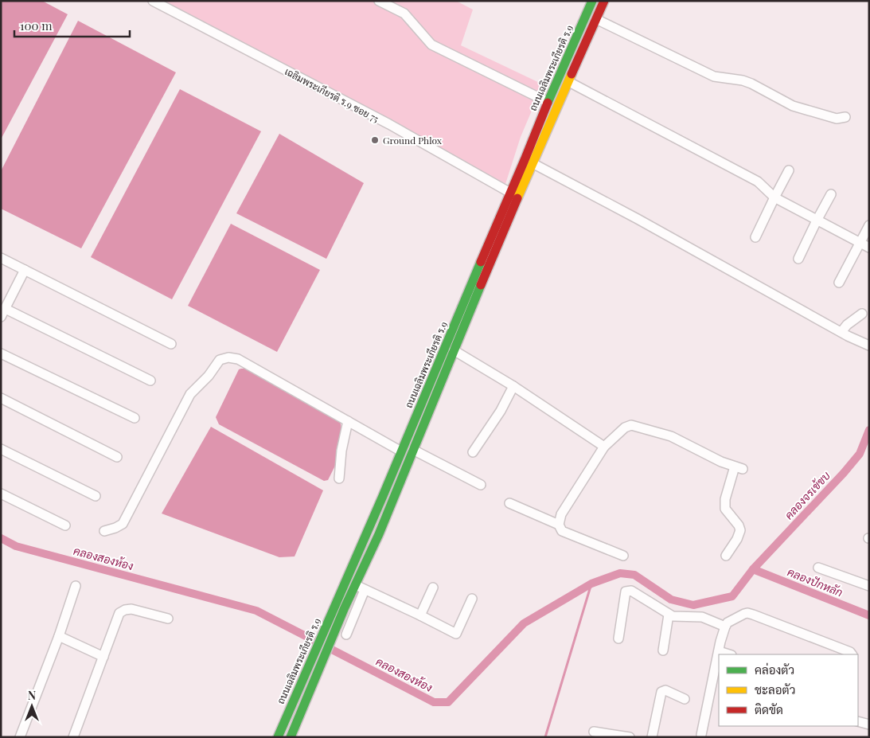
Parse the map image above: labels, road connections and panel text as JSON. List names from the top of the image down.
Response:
{
  "streets": {
    "main road": ["ถนนเฉลิมพระเกียรติ ร.9"],
    "street": ["เฉลิมพระเกียรติ ร.9 ซอย 75"]
  },
  "crossings": [
    ["ถนนเฉลิมพระเกียรติ ร.9", "เฉลิมพระเกียรติ ร.9 ซอย 75"]
  ],
  "water": ["คลองจรเข้ขบ", "คลองสองห้อง", "คลองปักหลัก"],
  "places": ["Ground Phlox"],
  "legend": ["คล่องตัว", "ชะลอตัว", "ติดขัด"],
  "scale_bar": "100 m",
  "north": "top"
}
